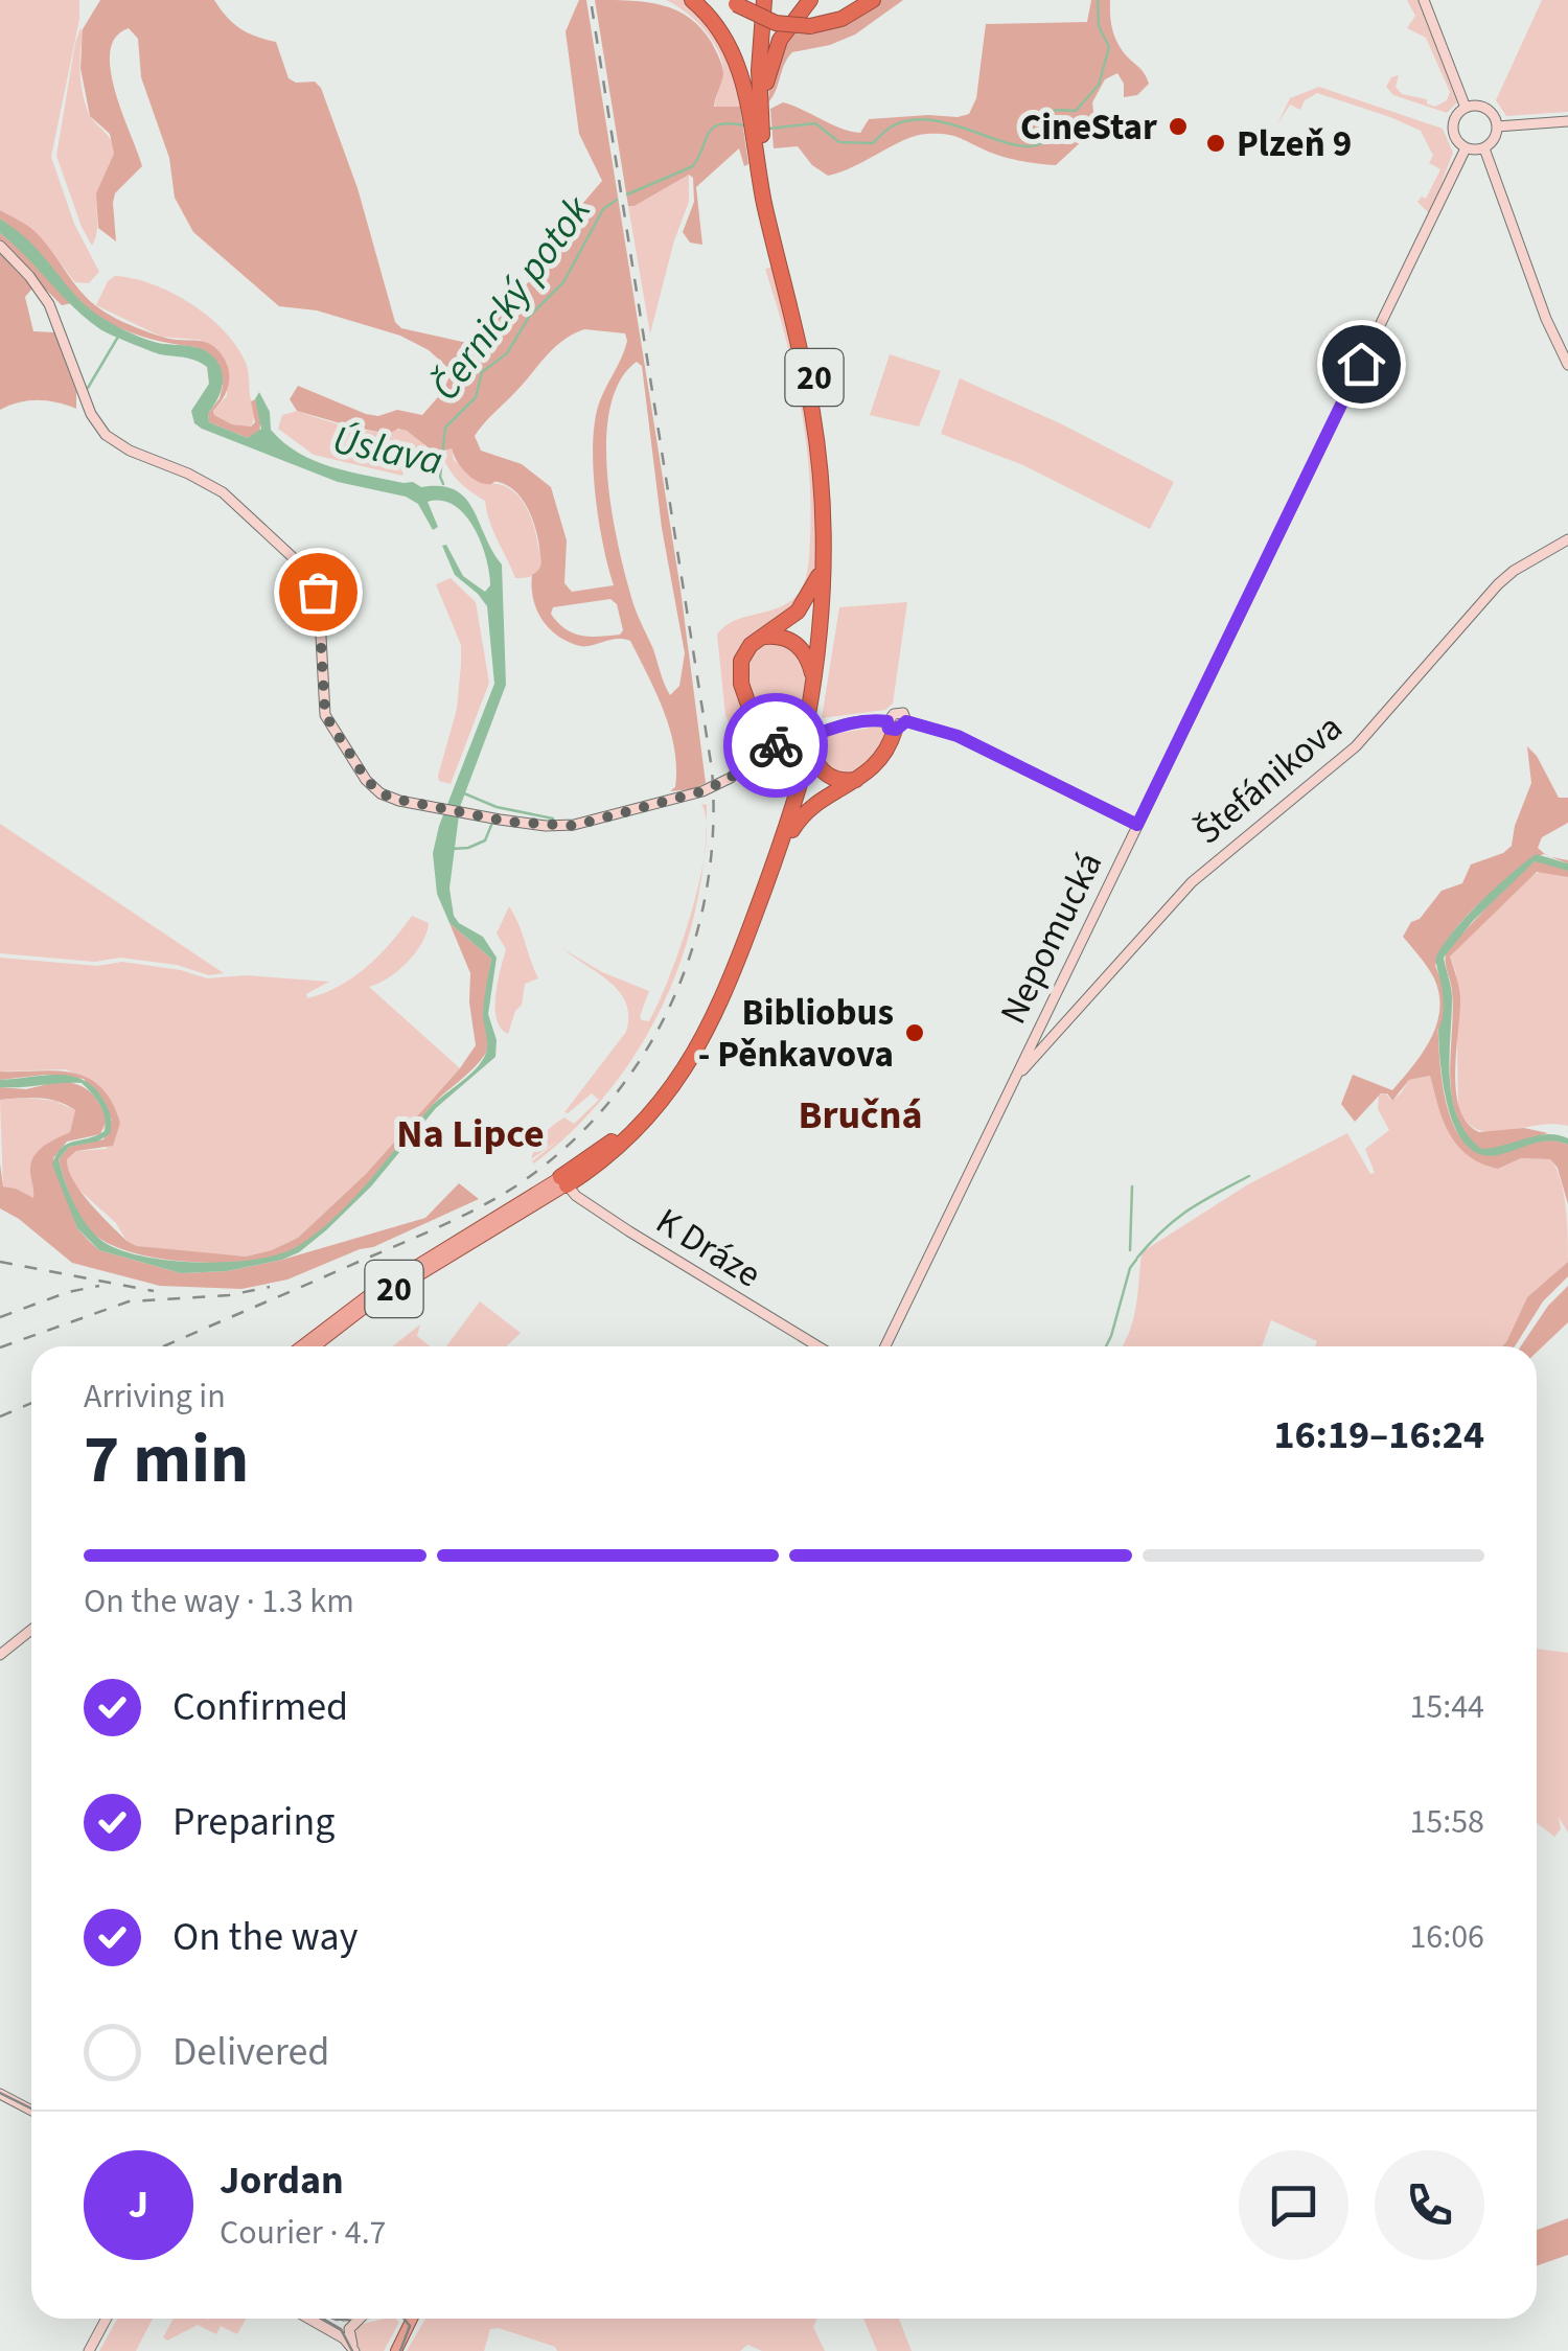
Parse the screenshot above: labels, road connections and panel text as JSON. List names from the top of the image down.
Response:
{
  "streets": {
    "highway": ["20"],
    "street": ["Štefánikova", "Nepomucká", "K Dráze"]
  },
  "crossings": [
    ["20", "K Dráze"],
    ["Štefánikova", "Nepomucká"]
  ],
  "districts": ["Bručná", "Na Lipce"],
  "water": ["Černický potok", "Úslava"],
  "places": ["CineStar", "Plzeň 9", "Bibliobus - Pěnkavova"],
  "page": {
    "heading": ["7 min", "Arriving in", "16:19–16:24"],
    "panel": ["Jordan", "Courier · 4.7"],
    "bar": "On the way · 1.3 km",
    "list": [
      ["Confirmed", "15:44"],
      ["Preparing", "15:58"],
      ["On the way", "16:06"],
      "Delivered"
    ],
    "round": "J"
  }
}
